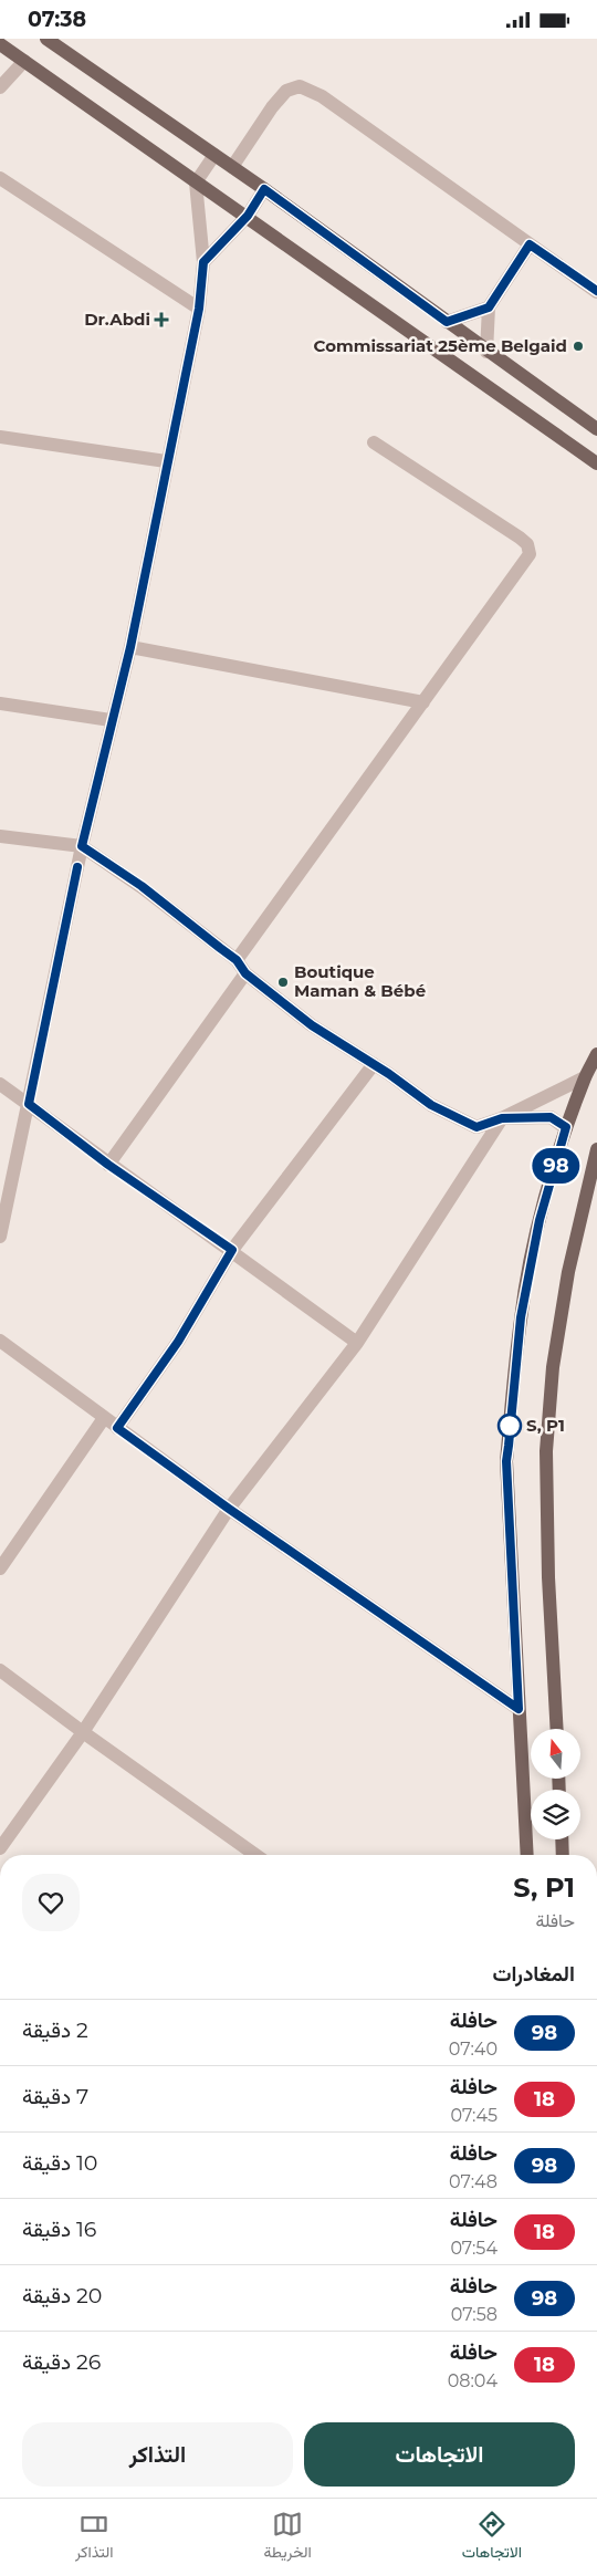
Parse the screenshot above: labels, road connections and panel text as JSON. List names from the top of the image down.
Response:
{
  "places": {
    "health": ["Dr.Abdi"],
    "other": ["Commissariat 25ème Belgaid", "Boutique Maman & Bébé", "S, P1"]
  },
  "lines": ["bus line 98"],
  "north": "top",
  "page": {
    "status": "07:38",
    "on_map": "98",
    "heading": [
      ["S, P1", "حافلة"],
      "المغادرات"
    ],
    "list": [
      {
        "mark": "98",
        "name": "حافلة",
        "note": "07:40",
        "value": "2 دقيقة"
      },
      {
        "mark": "18",
        "name": "حافلة",
        "note": "07:45",
        "value": "7 دقيقة"
      },
      {
        "mark": "98",
        "name": "حافلة",
        "note": "07:48",
        "value": "10 دقيقة"
      },
      {
        "mark": "18",
        "name": "حافلة",
        "note": "07:54",
        "value": "16 دقيقة"
      },
      {
        "mark": "98",
        "name": "حافلة",
        "note": "07:58",
        "value": "20 دقيقة"
      },
      {
        "mark": "18",
        "name": "حافلة",
        "note": "08:04",
        "value": "26 دقيقة"
      }
    ],
    "buttons": ["الاتجاهات", "التذاكر"],
    "tabs": ["الاتجاهات", "الخريطة", "التذاكر"]
  }
}
